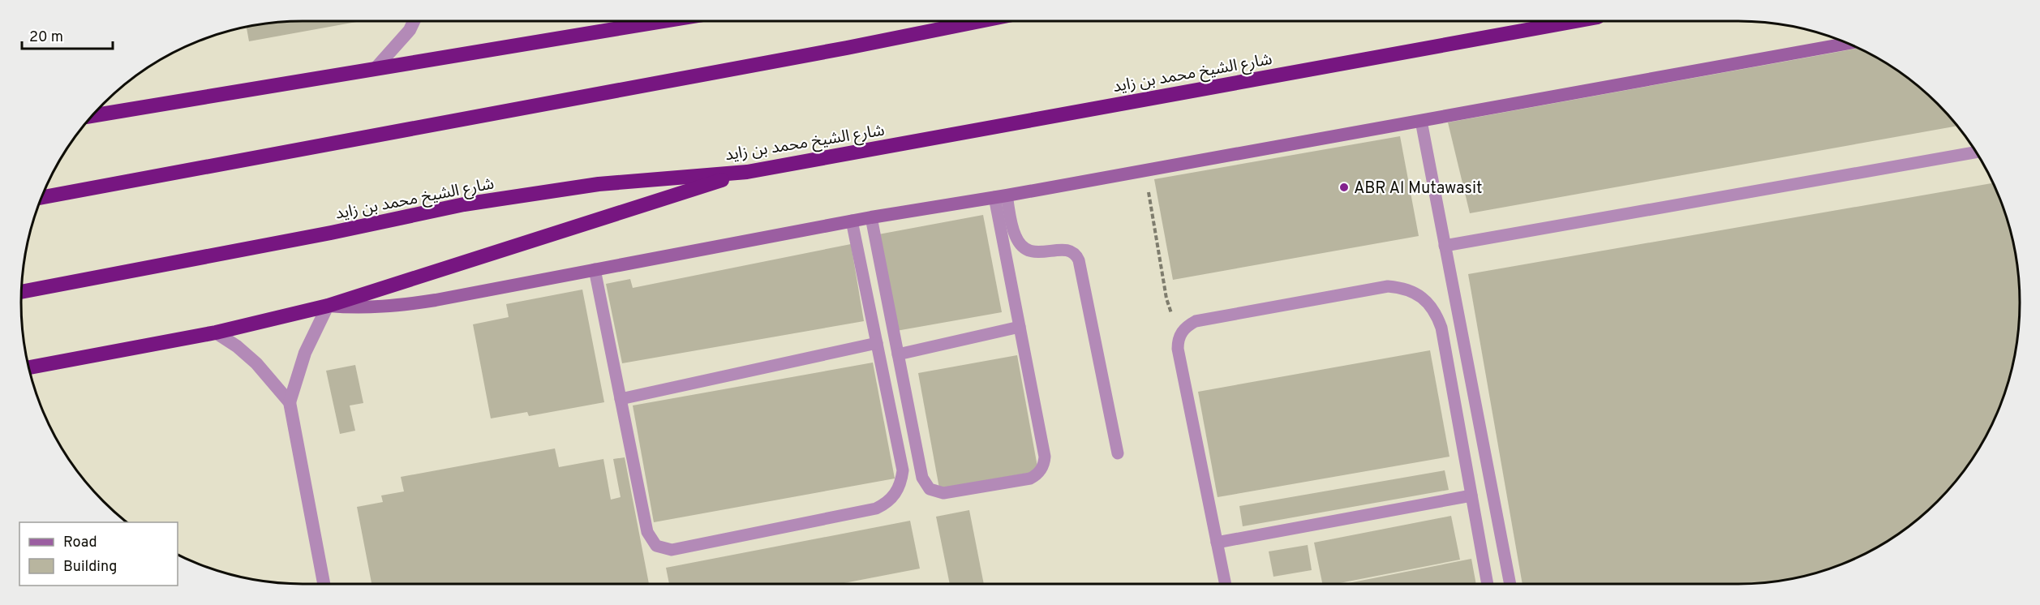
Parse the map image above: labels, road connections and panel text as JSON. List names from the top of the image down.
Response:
{
  "streets": {
    "highway": ["شارع الشيخ محمد بن زايد"]
  },
  "places": ["ABR Al Mutawasit"],
  "legend": ["Road", "Building"],
  "scale_bar": "20 m"
}
